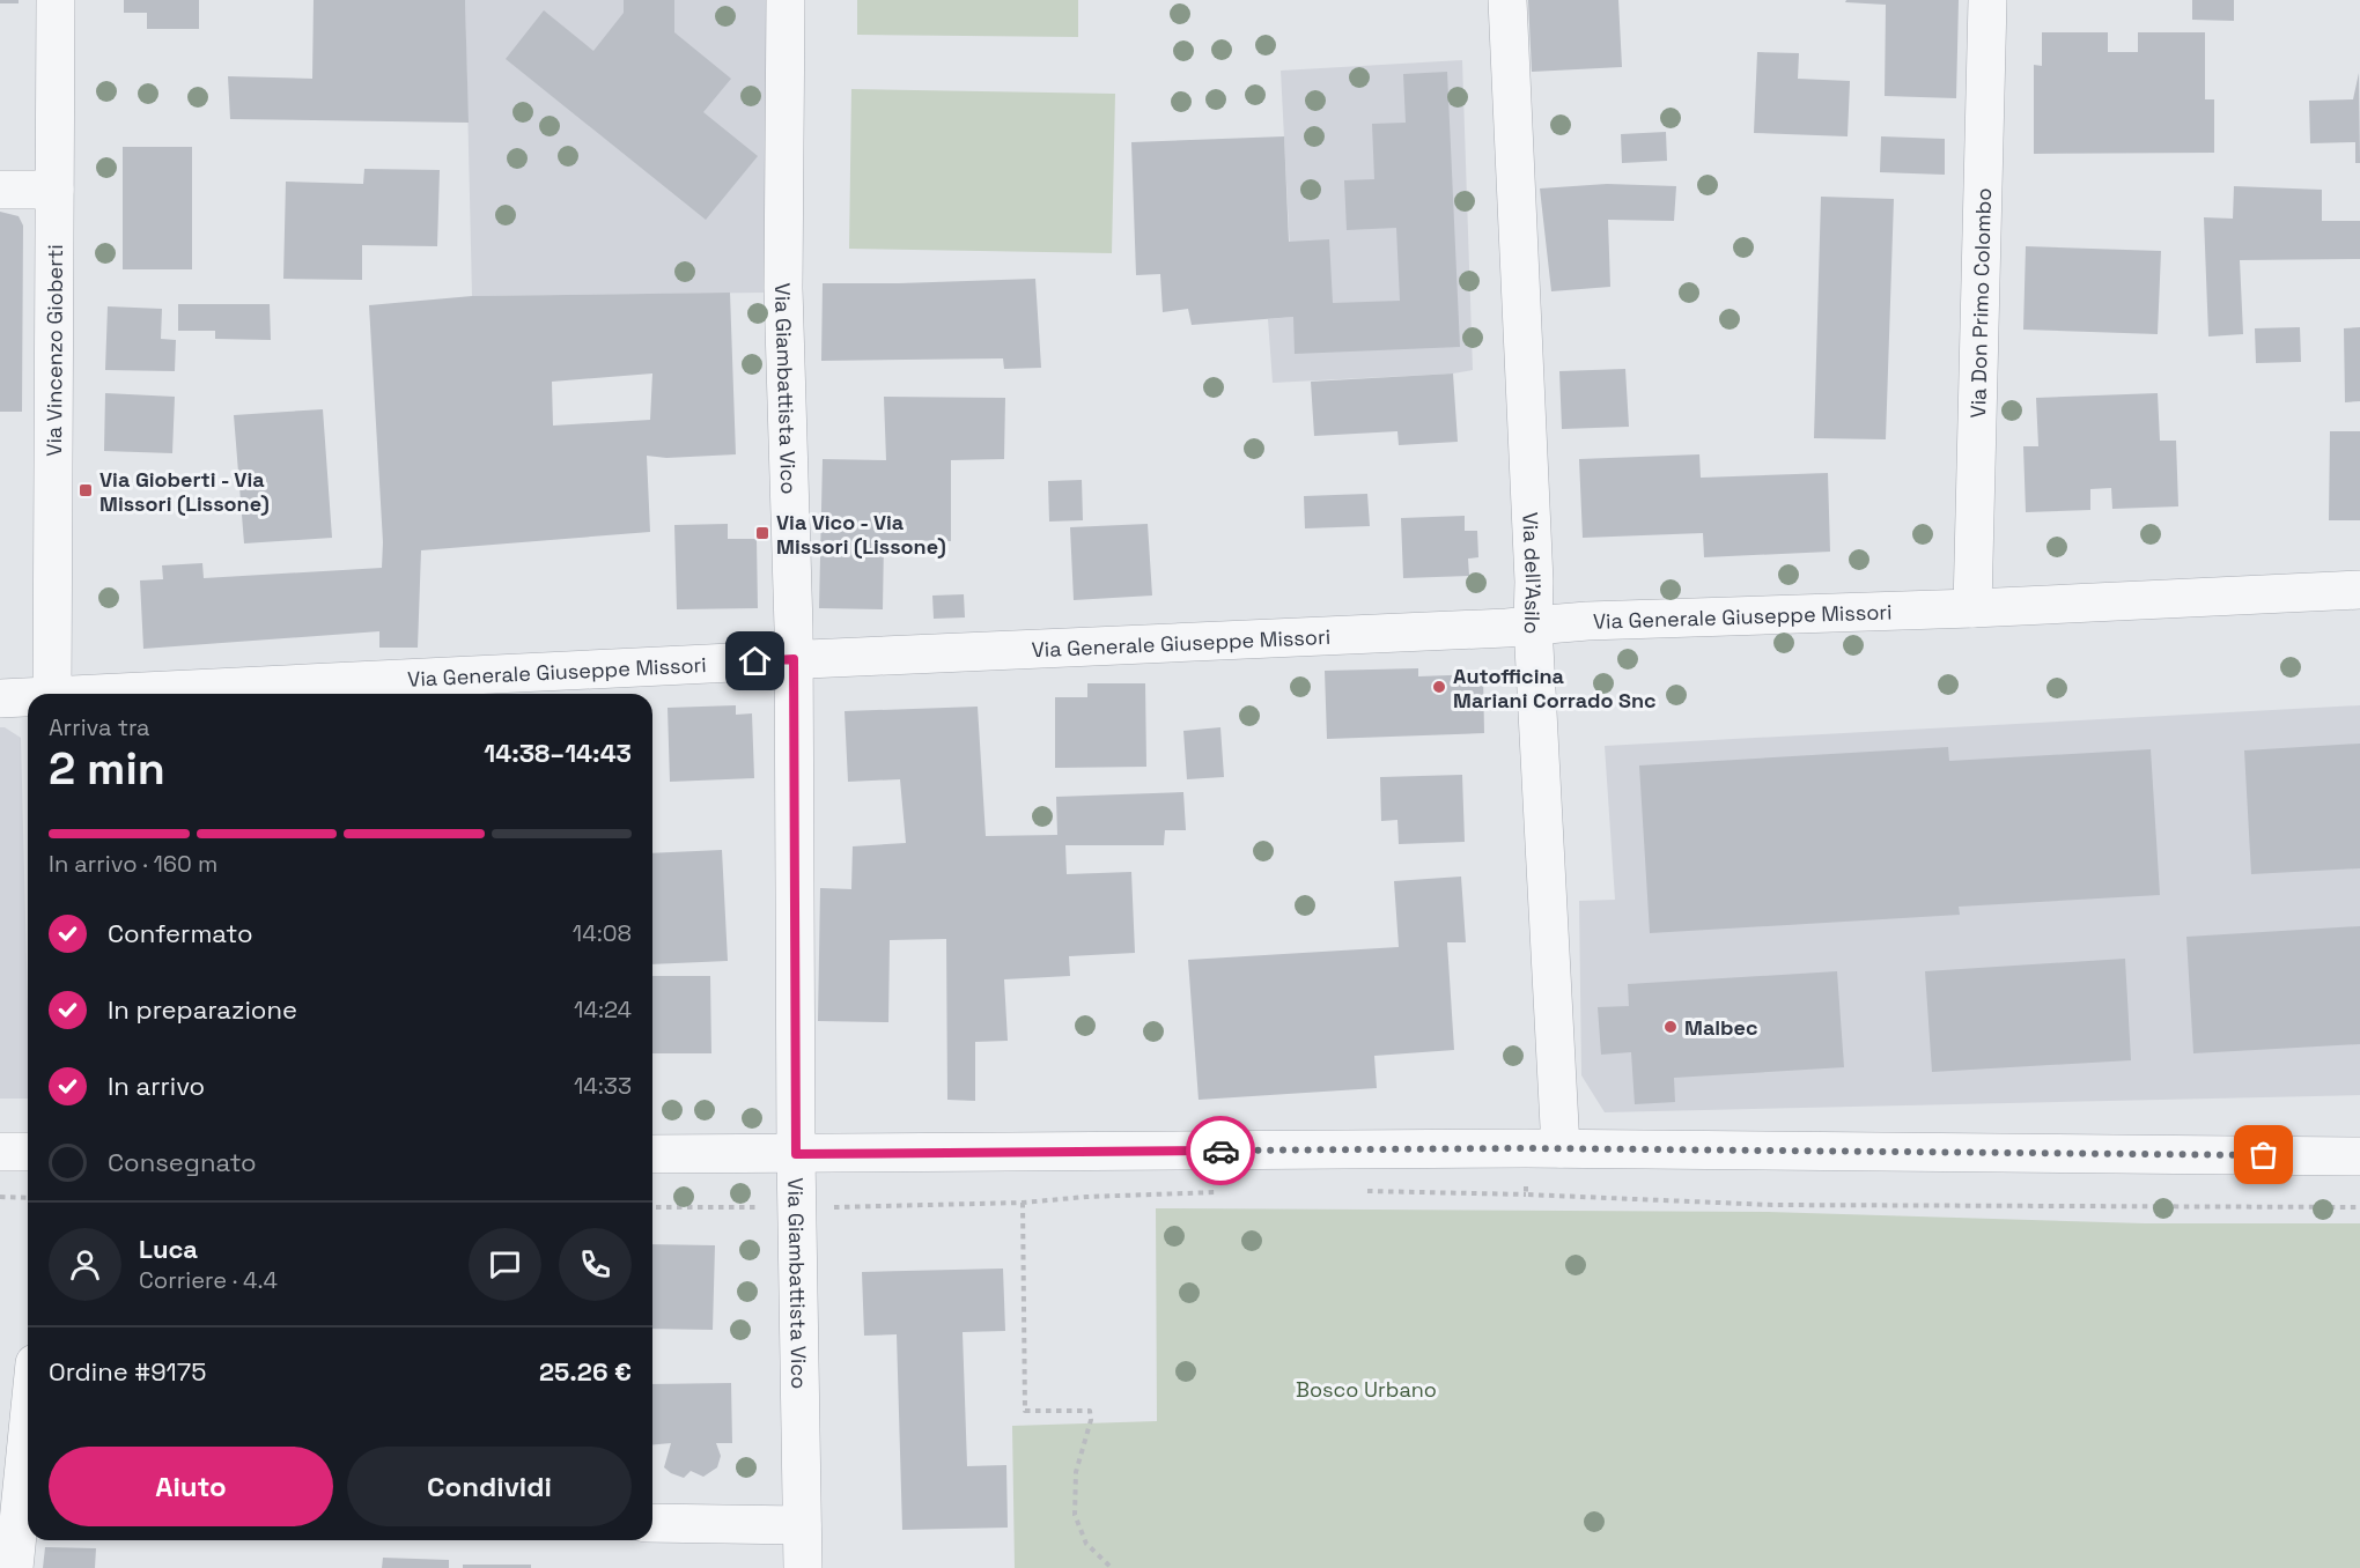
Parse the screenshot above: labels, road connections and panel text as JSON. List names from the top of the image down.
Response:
{
  "streets": {
    "street": [
      "Via Don Primo Colombo",
      "Via Vincenzo Gioberti",
      "Via Giambattista Vico",
      "Via dell'Asilo",
      "Via Generale Giuseppe Missori"
    ]
  },
  "crossings": [
    ["Via Don Primo Colombo", "Via Generale Giuseppe Missori"],
    ["Via Giambattista Vico", "Via Generale Giuseppe Missori"],
    ["Via dell'Asilo", "Via Generale Giuseppe Missori"]
  ],
  "parks": ["Bosco Urbano"],
  "places": {
    "transit": ["Via Gioberti - Via Missori (Lissone)", "Via Vico - Via Missori (Lissone)"],
    "other": ["Autofficina Mariani Corrado Snc", "Malbec"]
  },
  "page": {
    "heading": ["2 min", "Arriva tra", "14:38–14:43"],
    "panel": [
      "Luca",
      "Corriere · 4.4",
      "Ordine #9175",
      "25.26 €"
    ],
    "bar": "In arrivo · 160 m",
    "list": [
      ["Confermato", "14:08"],
      ["In preparazione", "14:24"],
      ["In arrivo", "14:33"],
      "Consegnato"
    ],
    "buttons": ["Aiuto", "Condividi"]
  }
}
